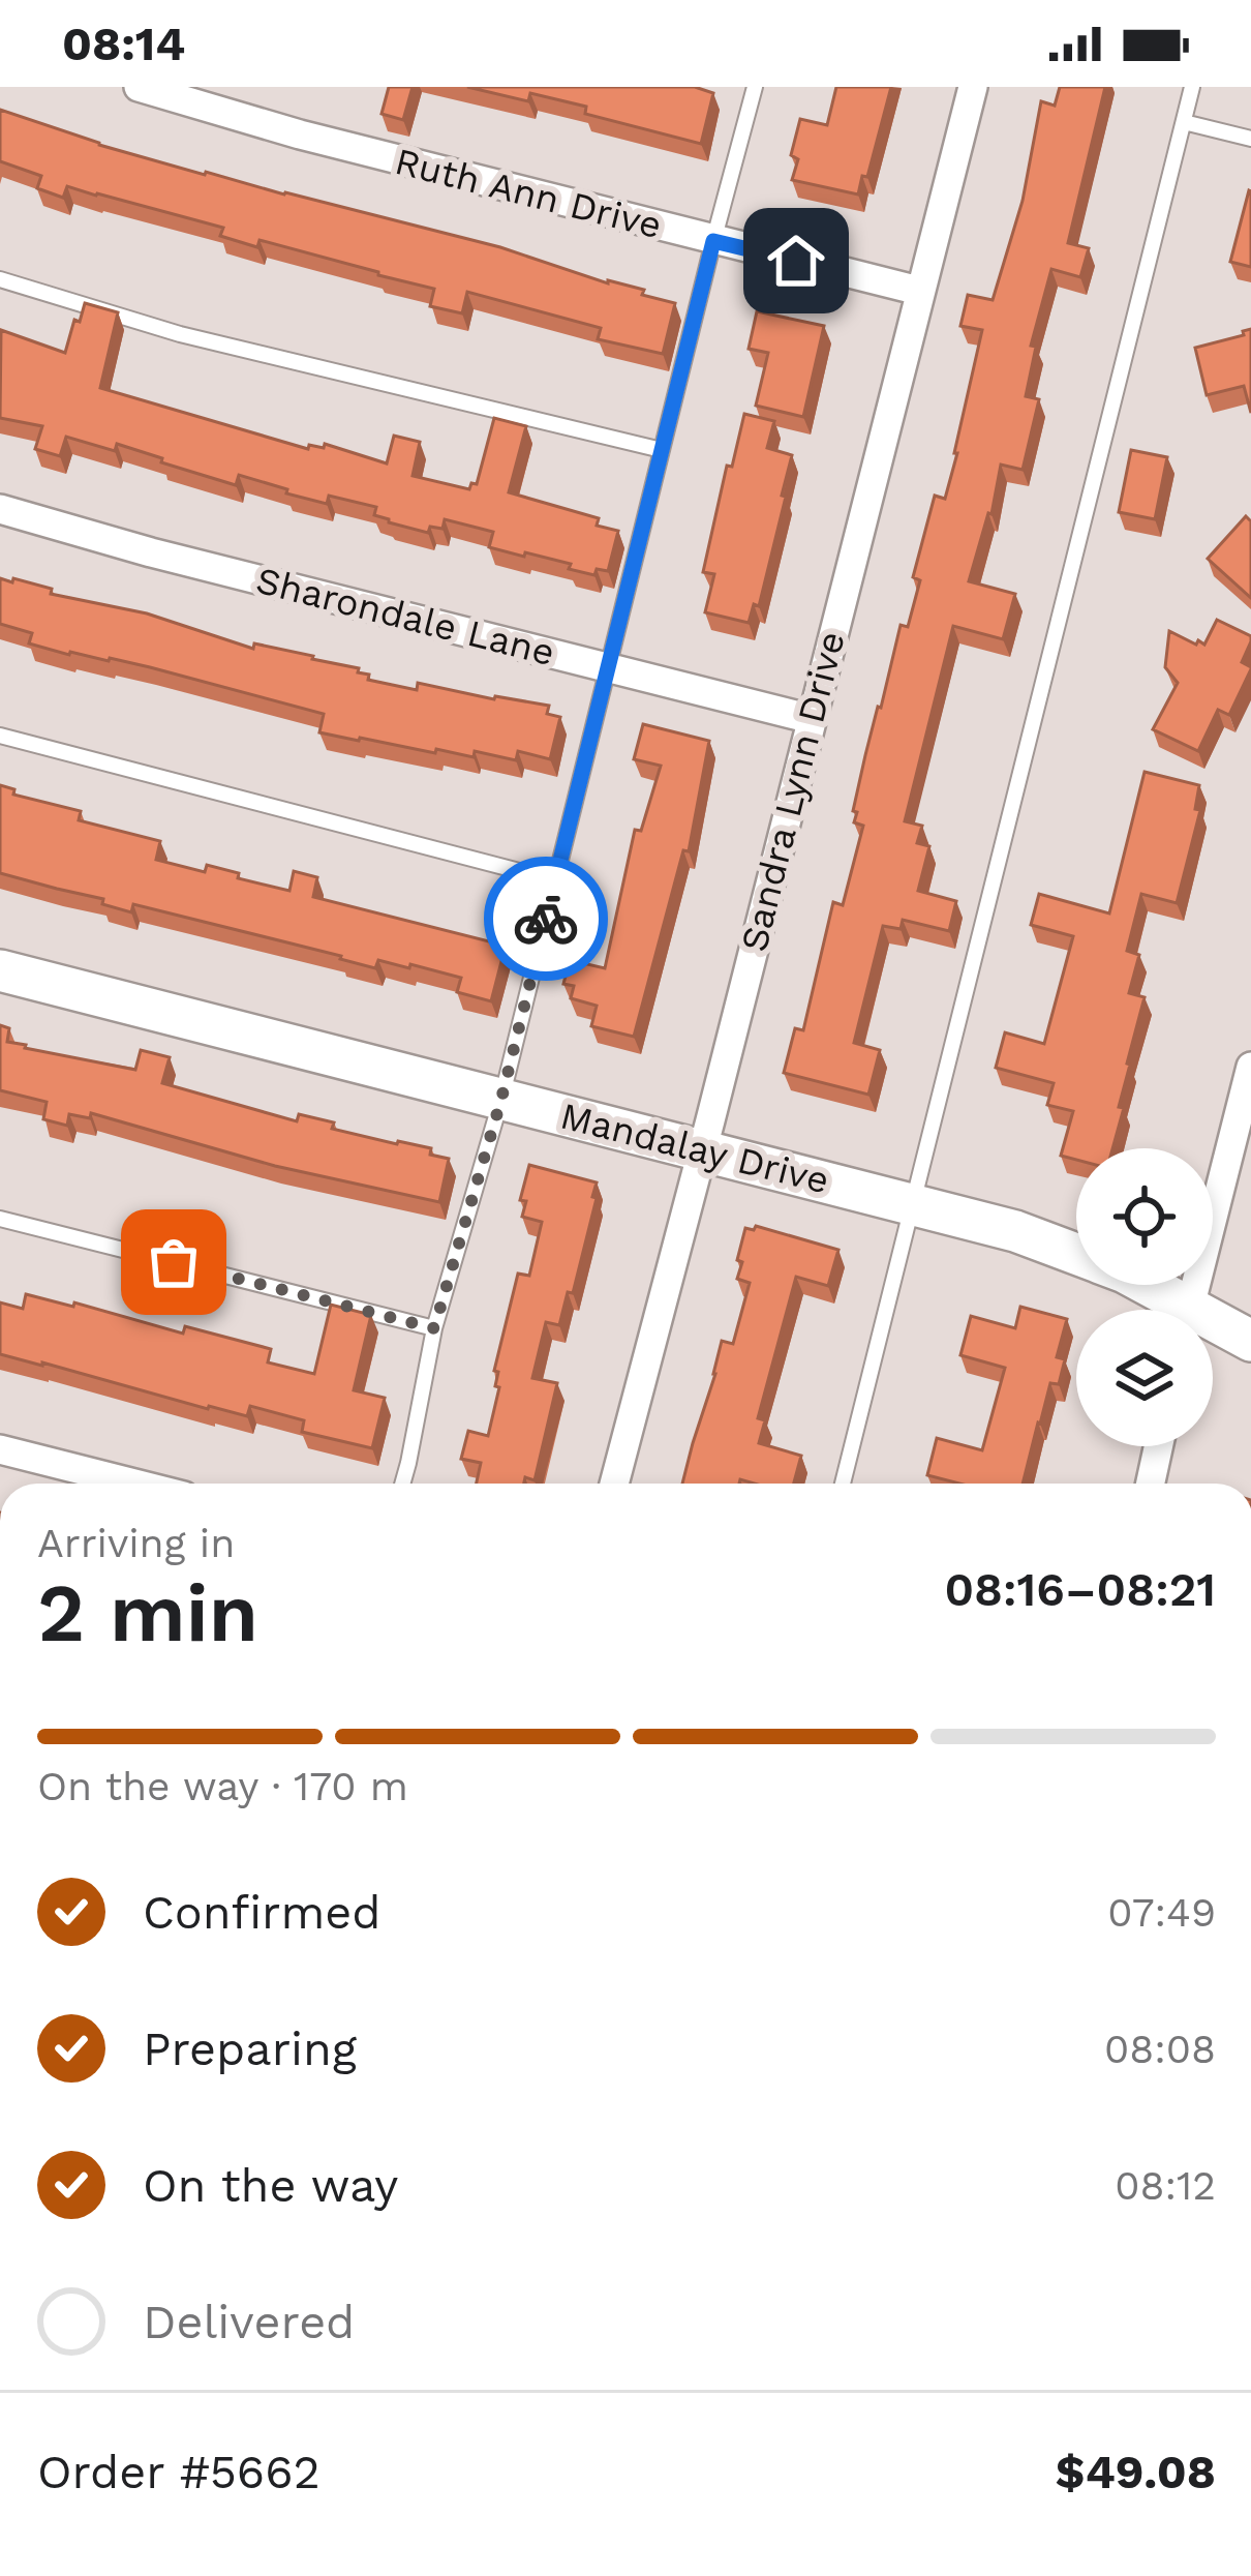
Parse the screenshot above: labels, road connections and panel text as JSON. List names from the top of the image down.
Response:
{
  "streets": {
    "street": [
      "Ruth Ann Drive",
      "Sharondale Lane",
      "Sandra Lynn Drive",
      "Mandalay Drive"
    ]
  },
  "crossings": [
    ["Ruth Ann Drive", "Sandra Lynn Drive"],
    ["Sharondale Lane", "Sandra Lynn Drive"],
    ["Sandra Lynn Drive", "Mandalay Drive"]
  ],
  "page": {
    "status": "08:14",
    "heading": ["2 min", "Arriving in", "08:16–08:21"],
    "panel": ["Order #5662", "$49.08"],
    "bar": "On the way · 170 m",
    "list": [
      ["Confirmed", "07:49"],
      ["Preparing", "08:08"],
      ["On the way", "08:12"],
      "Delivered"
    ]
  }
}
